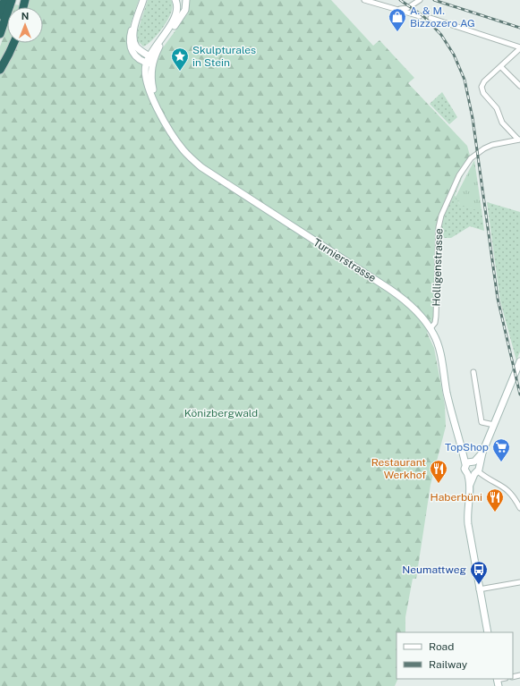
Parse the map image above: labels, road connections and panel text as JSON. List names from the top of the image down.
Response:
{
  "streets": {
    "main road": ["Turnierstrasse"],
    "street": ["Holligenstrasse"]
  },
  "crossings": [
    ["Turnierstrasse", "Holligenstrasse"]
  ],
  "parks": ["Könizbergwald"],
  "places": {
    "shop": ["A. & M. Bizzozero AG"],
    "place": ["Skulpturales in Stein"],
    "supermarket": ["TopShop"],
    "restaurant": ["Restaurant Werkhof", "Haberbüni"],
    "bus stop": ["Neumattweg"]
  },
  "legend": ["Road", "Railway"],
  "north": "top"
}
